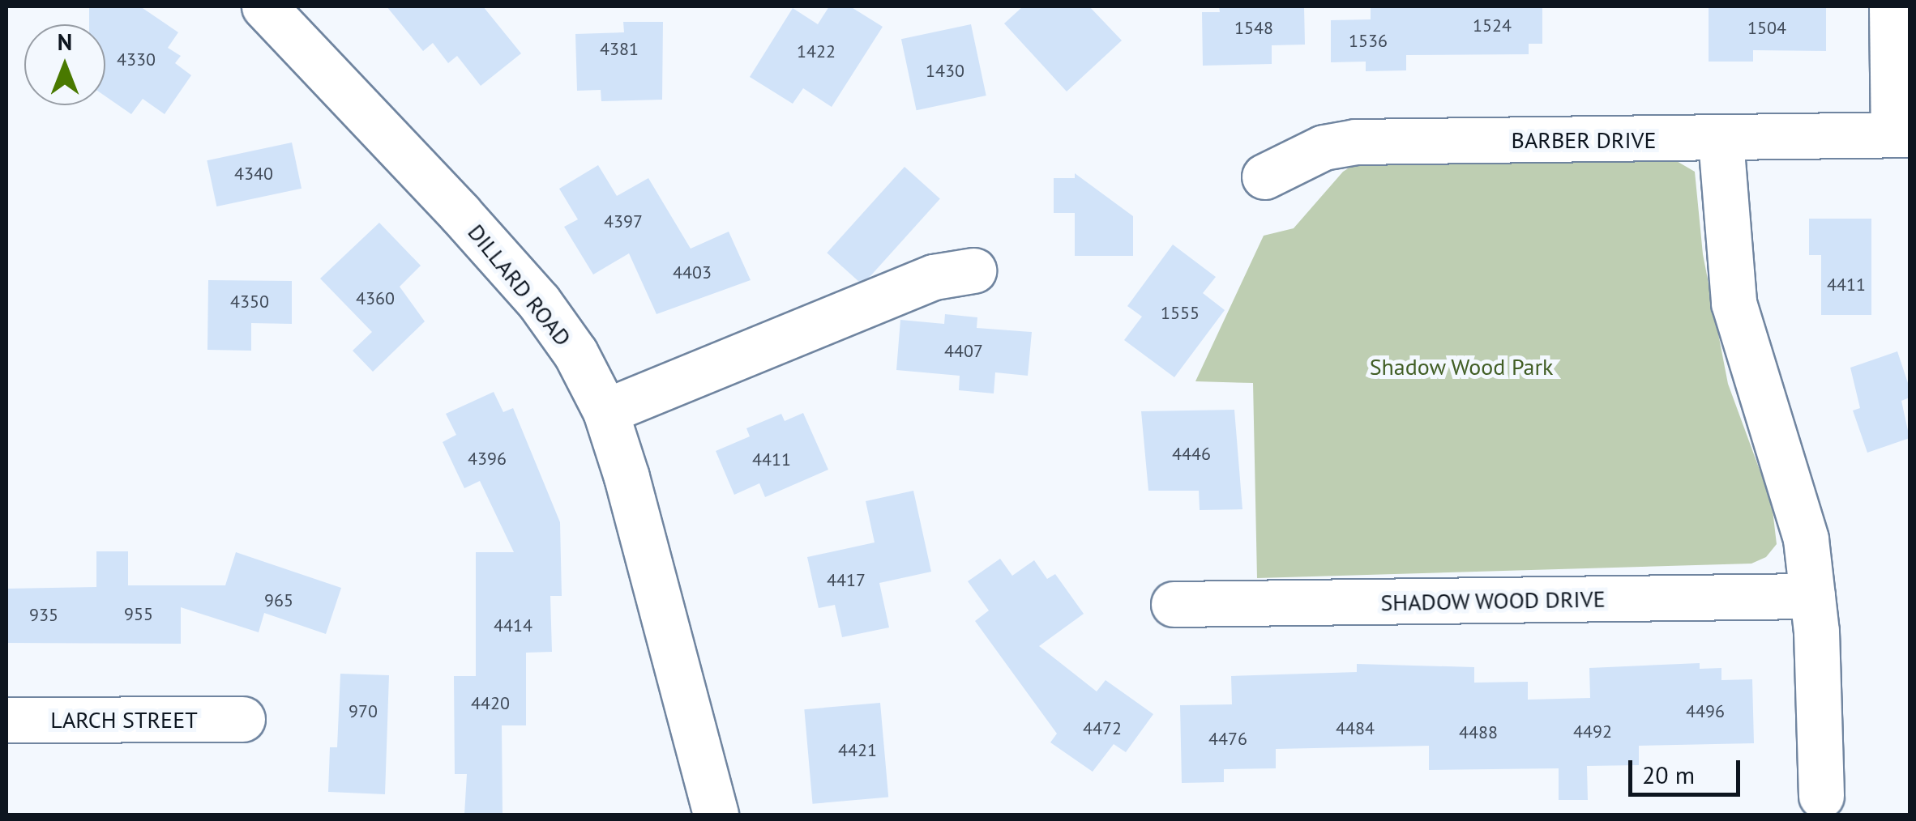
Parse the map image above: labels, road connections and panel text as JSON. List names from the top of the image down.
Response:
{
  "streets": {
    "street": [
      "BARBER DRIVE",
      "DILLARD ROAD",
      "SHADOW WOOD DRIVE",
      "LARCH STREET"
    ]
  },
  "parks": ["Shadow Wood Park"],
  "house_numbers": [
    "1524",
    "1548",
    "1504",
    "1536",
    "4381",
    "1422",
    "4330",
    "1430",
    "4340",
    "4397",
    "4403",
    "4411",
    "4360",
    "4350",
    "1555",
    "4407",
    "4446",
    "4396",
    "4411",
    "4417",
    "965",
    "955",
    "935",
    "4414",
    "4420",
    "970",
    "4496",
    "4472",
    "4484",
    "4492",
    "4488",
    "4476",
    "4421"
  ],
  "scale_bar": "20 m",
  "north": "top"
}
